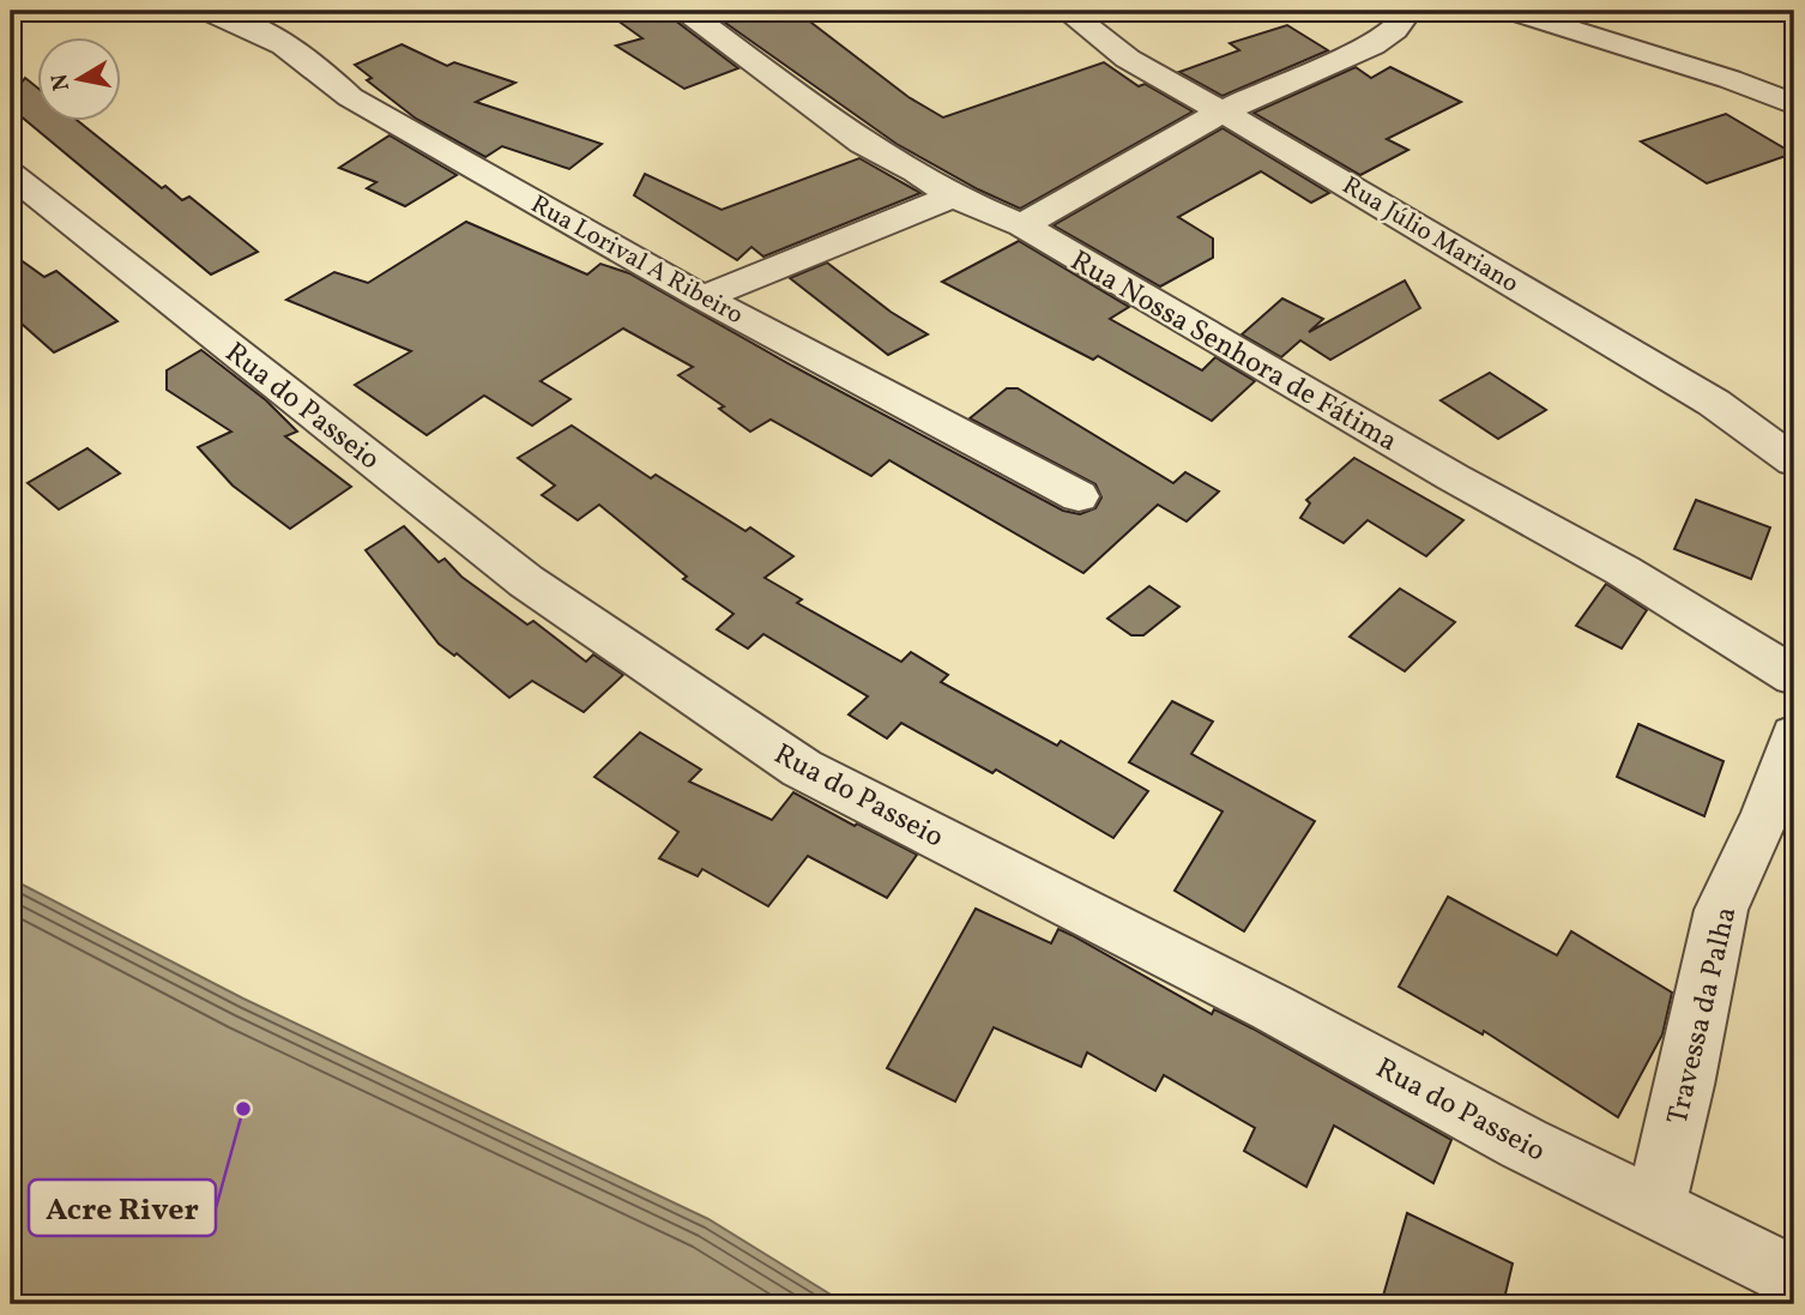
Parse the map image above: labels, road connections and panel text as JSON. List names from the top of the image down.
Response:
{
  "streets": {
    "street": [
      "Rua Júlio Mariano",
      "Rua Lorival A Ribeiro",
      "Rua Nossa Senhora de Fátima",
      "Rua do Passeio",
      "Travessa da Palha"
    ]
  },
  "crossings": [
    ["Rua do Passeio", "Travessa da Palha"]
  ],
  "places": ["Acre River"],
  "north": "left"
}
